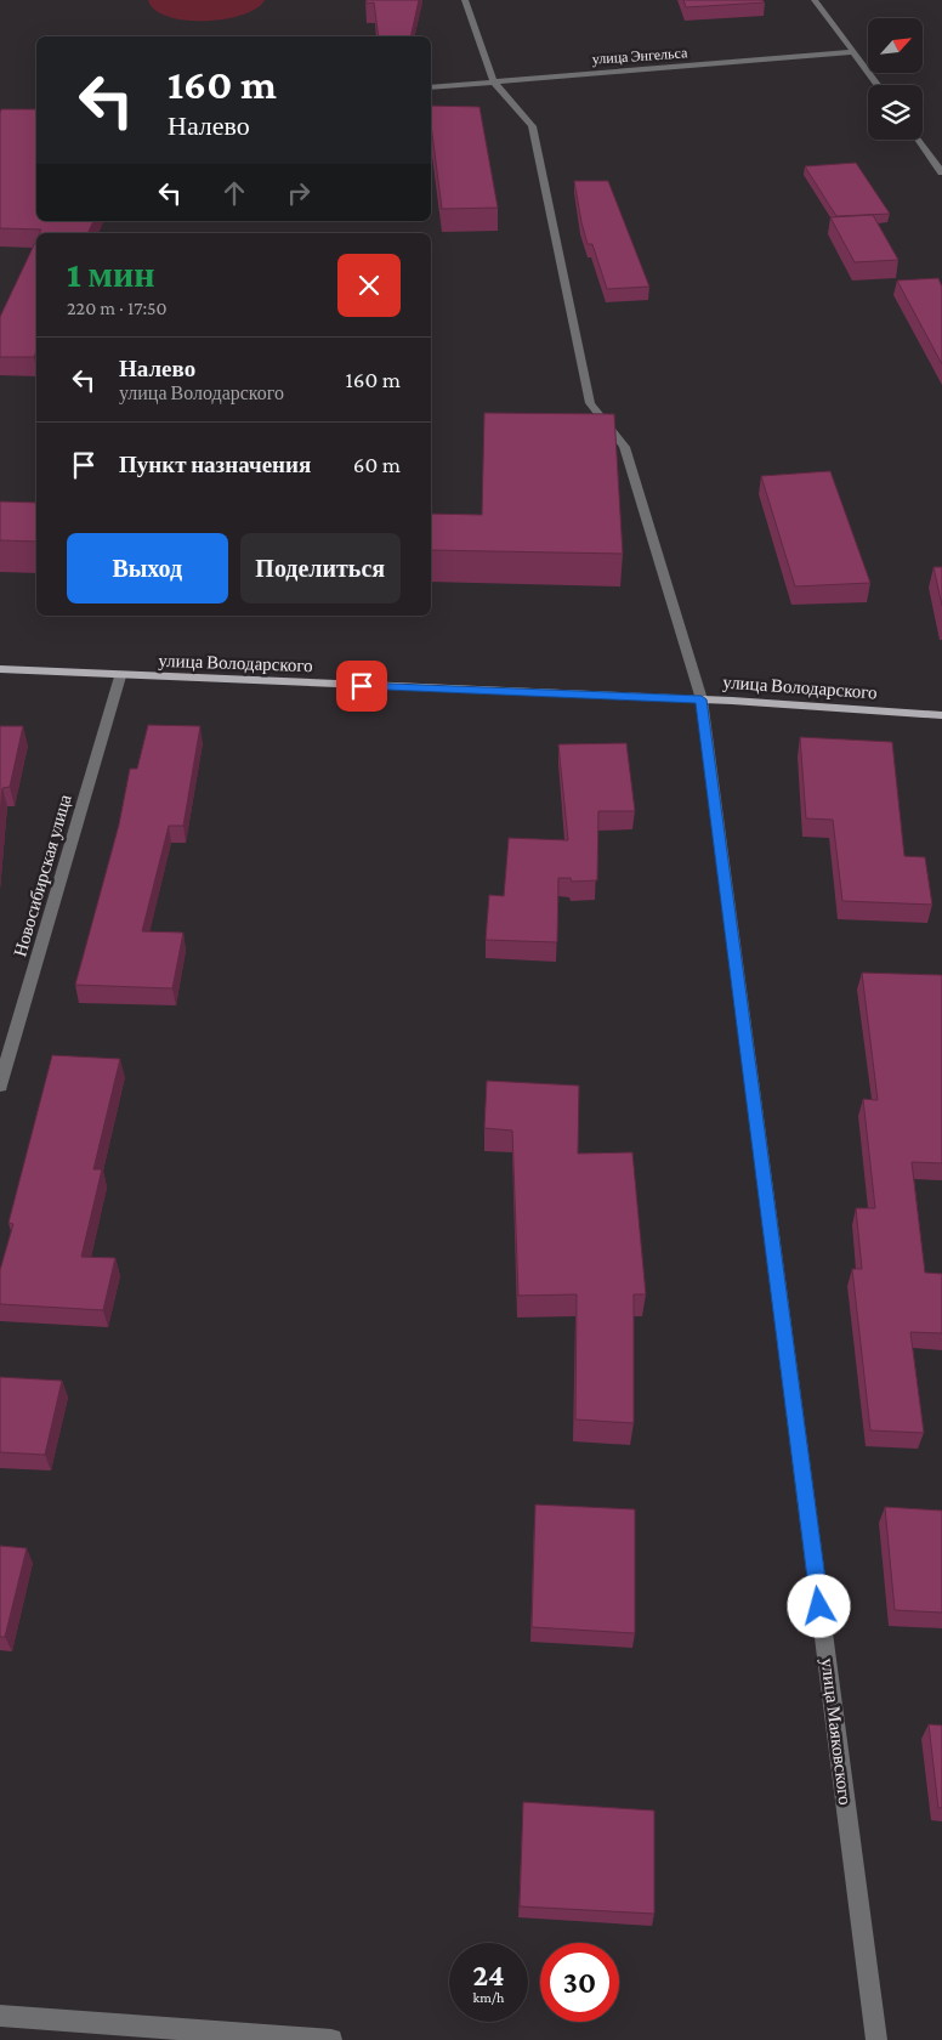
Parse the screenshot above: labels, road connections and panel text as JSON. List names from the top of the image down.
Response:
{
  "streets": {
    "main road": ["улица Володарского"],
    "street": ["улица Энгельса", "Новосибирская улица", "улица Маяковского"]
  },
  "crossings": [
    ["улица Энгельса", "улица Маяковского"],
    ["улица Володарского", "Новосибирская улица"],
    ["улица Володарского", "улица Маяковского"]
  ],
  "north": "top right",
  "page": {
    "turn": ["160 m", "Налево"],
    "heading": ["1 мин", "220 m · 17:50"],
    "list": [
      {
        "name": "Налево",
        "note": "улица Володарского",
        "value": "160 m"
      },
      {
        "name": "Пункт назначения",
        "value": "60 m"
      }
    ],
    "buttons": ["Выход", "Поделиться"],
    "speed": "24 km/h",
    "limit": "30"
  }
}
